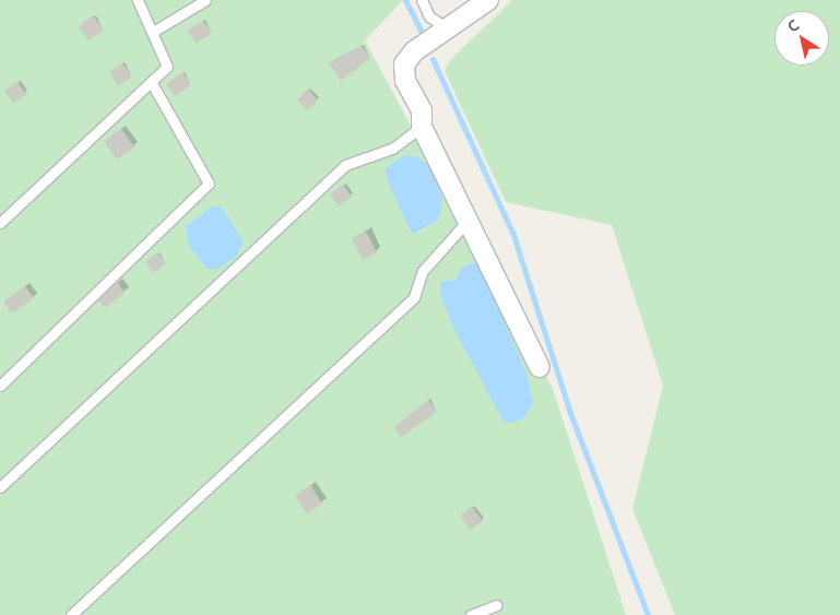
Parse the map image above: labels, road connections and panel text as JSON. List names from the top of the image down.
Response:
{
  "north": "top left"
}
